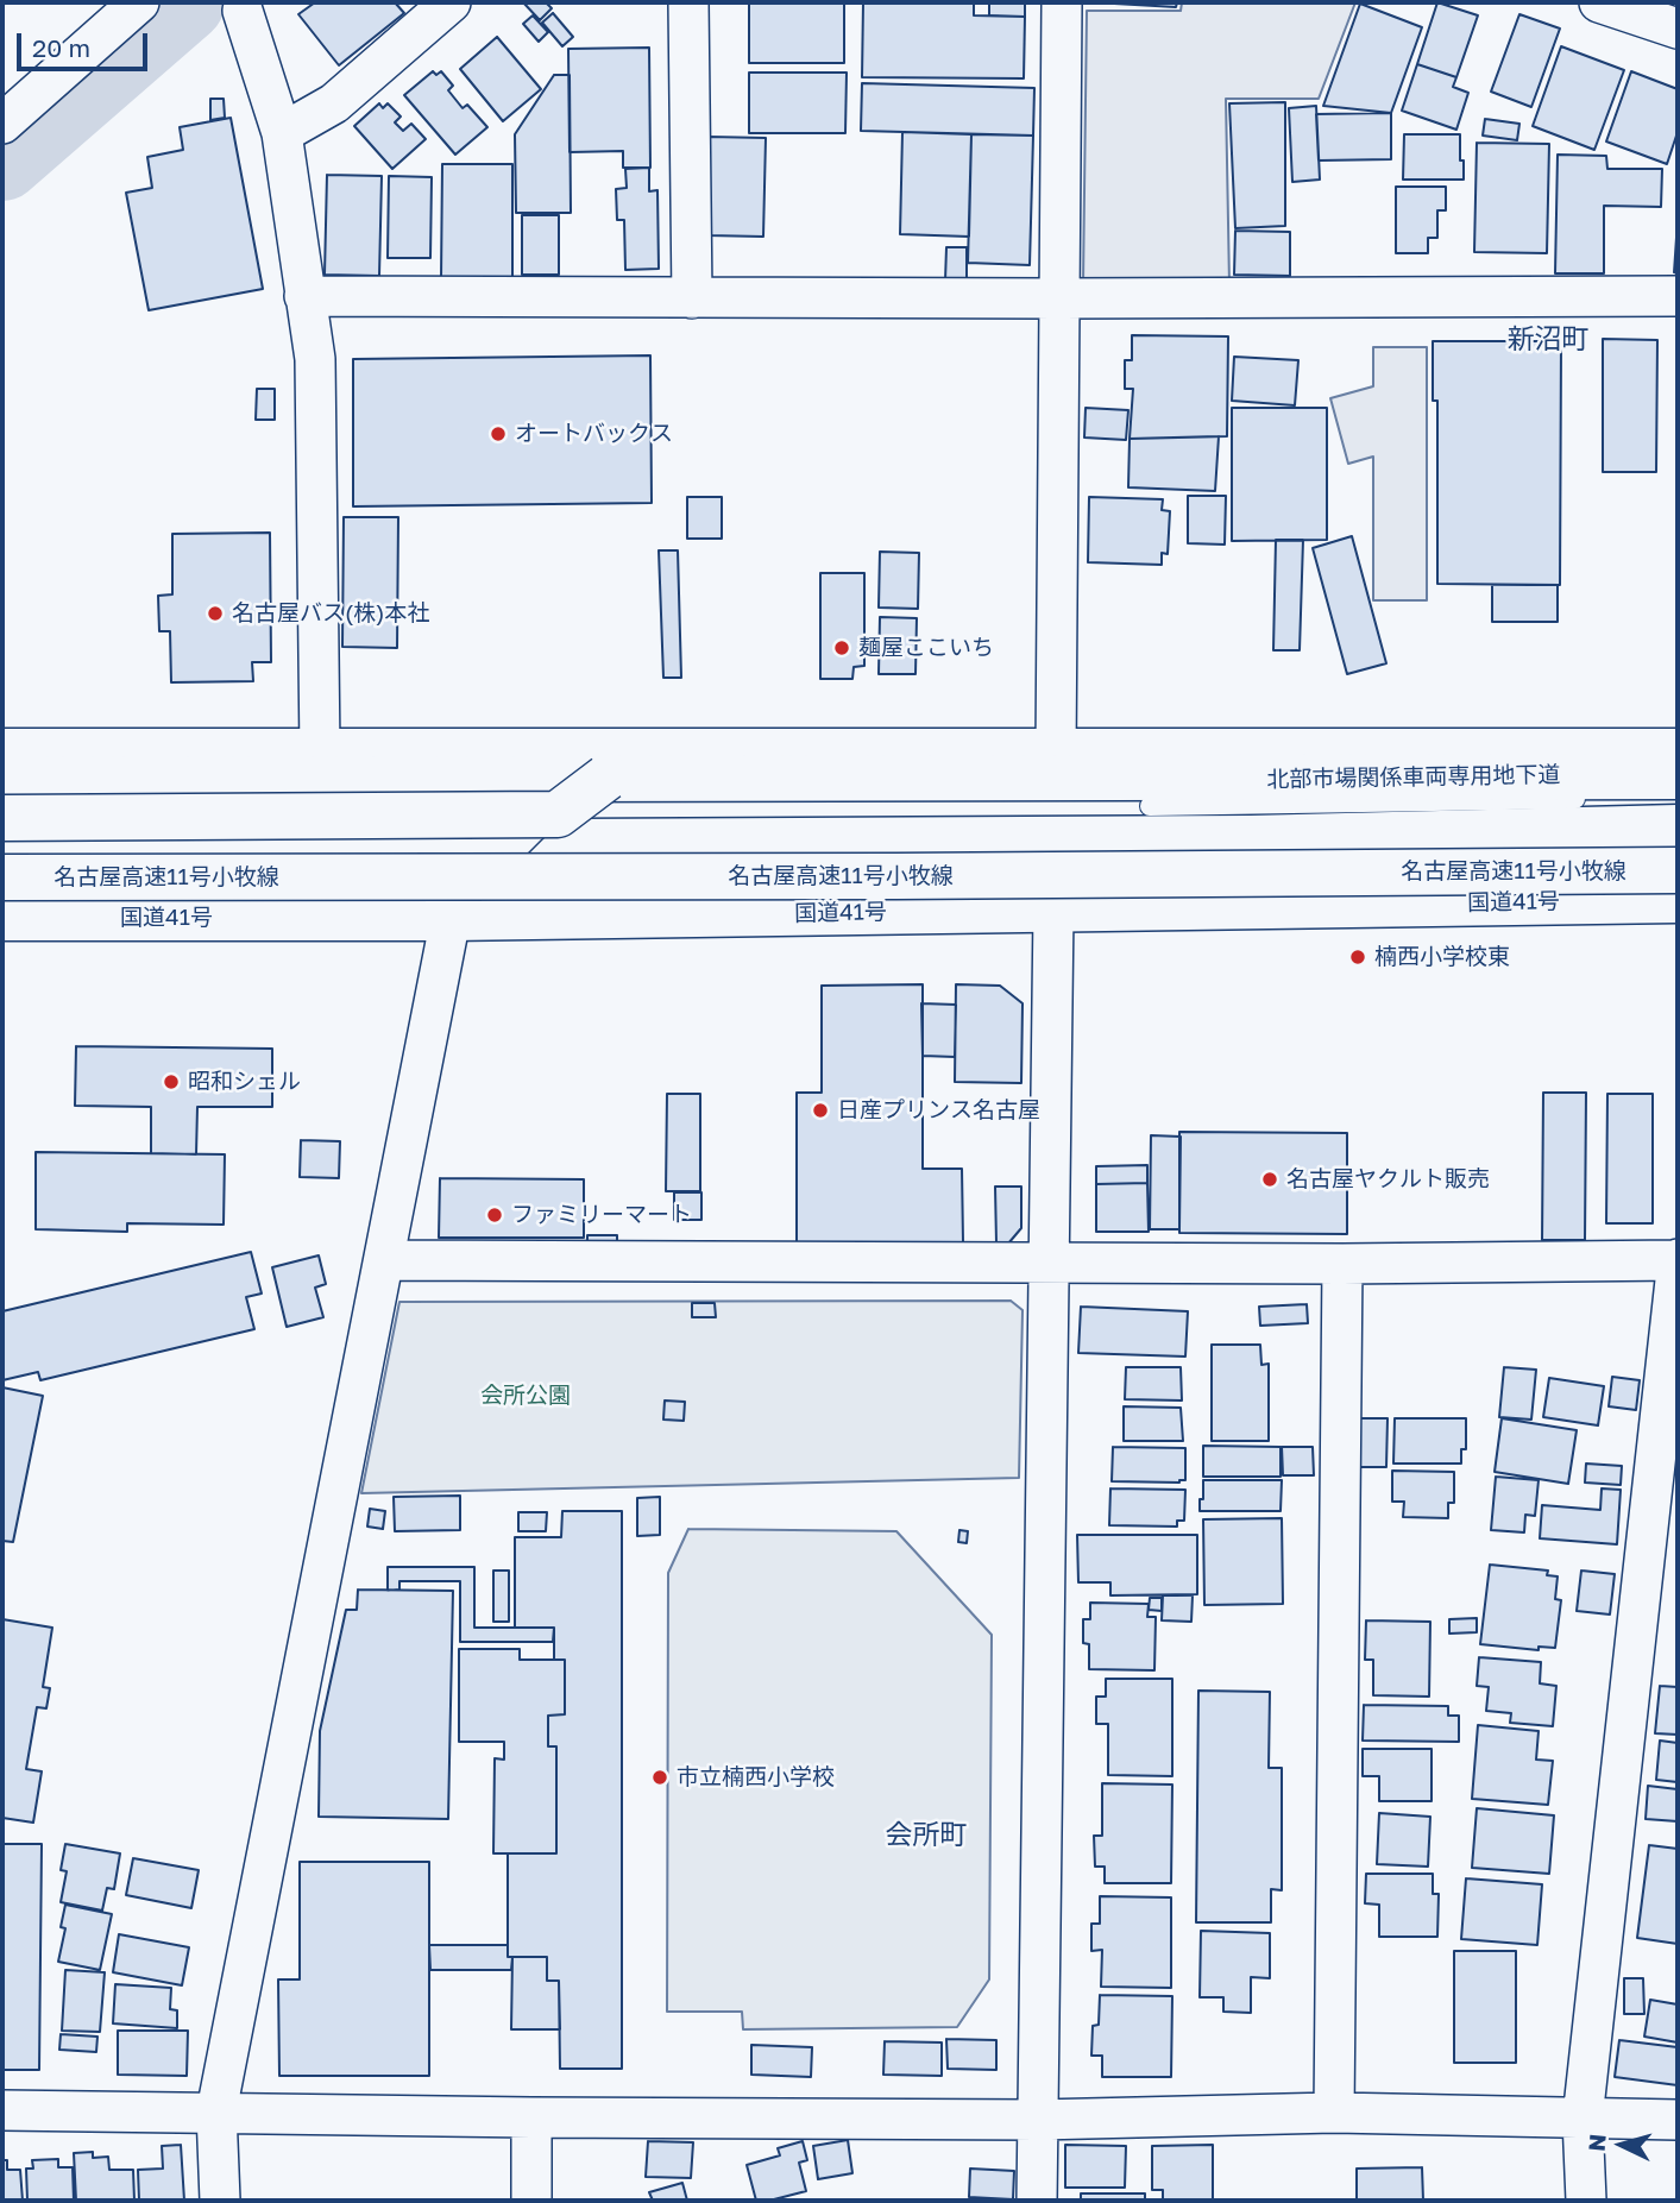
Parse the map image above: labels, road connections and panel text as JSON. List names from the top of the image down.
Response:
{
  "streets": {
    "highway": ["名古屋高速11号小牧線", "国道41号"],
    "lane": ["北部市場関係車両専用地下道"]
  },
  "districts": ["新沼町", "会所町"],
  "parks": ["会所公園"],
  "places": [
    "オートバックス",
    "名古屋バス(株)本社",
    "麺屋ここいち",
    "楠西小学校東",
    "昭和シェル",
    "日産プリンス名古屋",
    "名古屋ヤクルト販売",
    "ファミリーマート",
    "市立楠西小学校"
  ],
  "scale_bar": "20 m",
  "north": "left"
}
